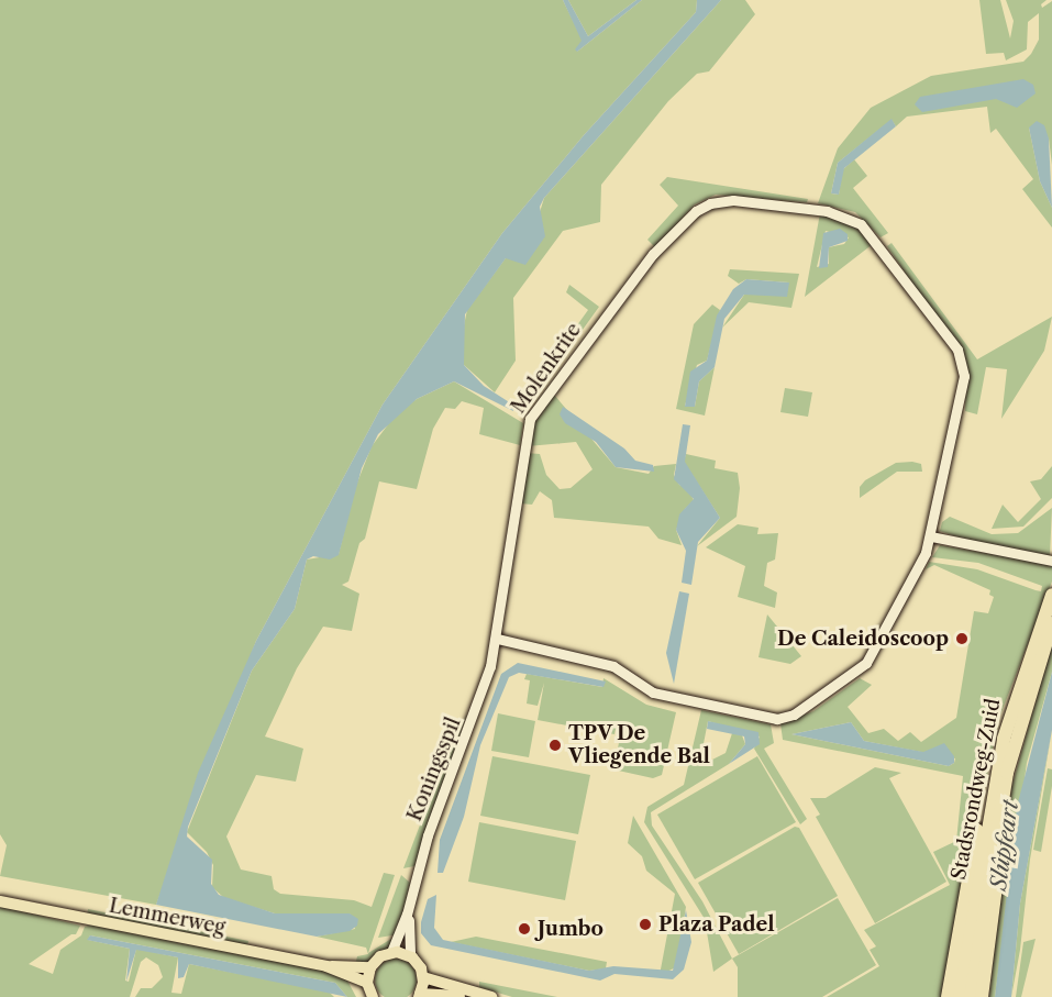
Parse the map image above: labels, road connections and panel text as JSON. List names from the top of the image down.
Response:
{
  "streets": {
    "highway": ["Stadsrondweg-Zuid"],
    "main road": ["Lemmerweg"],
    "street": ["Molenkrite", "Koningsspil"]
  },
  "crossings": [
    ["Molenkrite", "Koningsspil"]
  ],
  "water": ["Slûpfeart"],
  "places": [
    "De Caleidoscoop",
    "TPV De Vliegende Bal",
    "Plaza Padel",
    "Jumbo"
  ]
}
